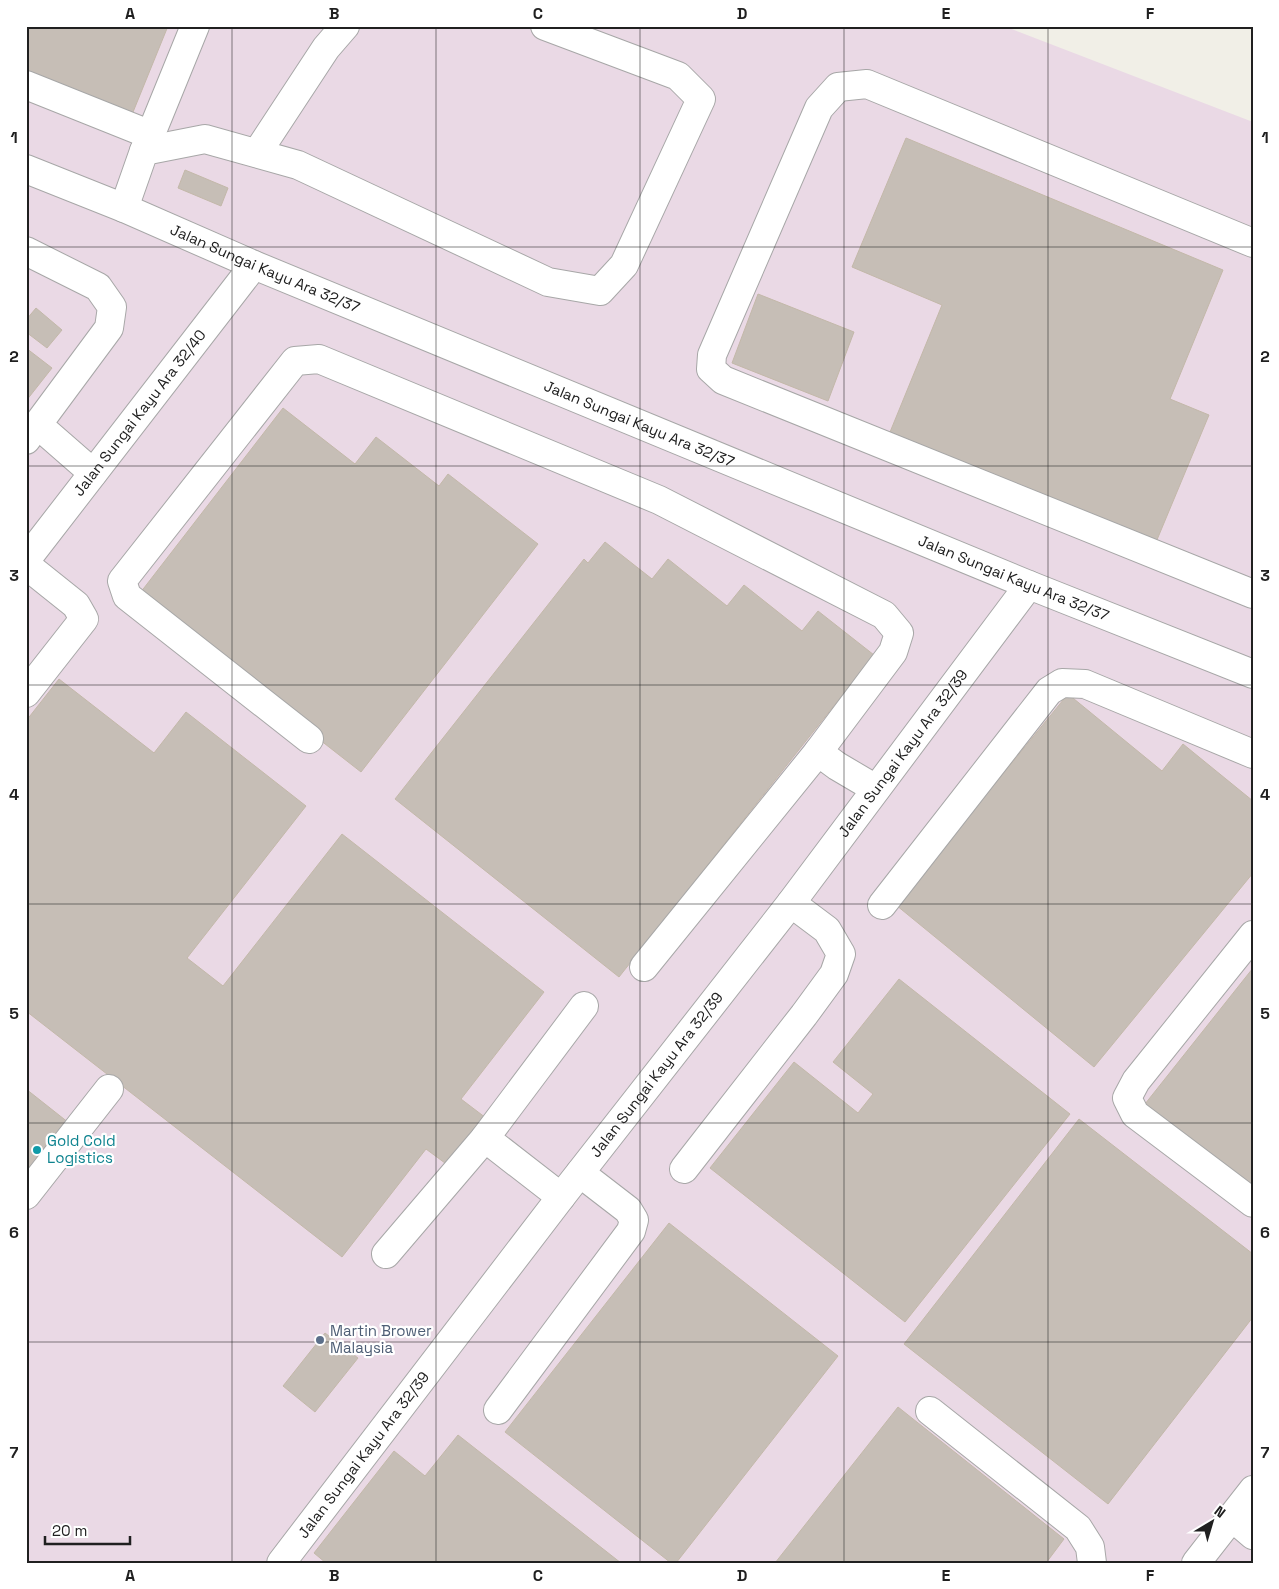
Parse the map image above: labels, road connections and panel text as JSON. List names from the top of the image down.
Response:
{
  "streets": {
    "street": ["Jalan Sungai Kayu Ara 32/37", "Jalan Sungai Kayu Ara 32/40", "Jalan Sungai Kayu Ara 32/39"]
  },
  "crossings": [
    ["Jalan Sungai Kayu Ara 32/37", "Jalan Sungai Kayu Ara 32/40"],
    ["Jalan Sungai Kayu Ara 32/37", "Jalan Sungai Kayu Ara 32/39"]
  ],
  "places": ["Gold Cold Logistics", "Martin Brower Malaysia"],
  "scale_bar": "20 m",
  "north": "top right",
  "grid": {
    "columns": [
      "A",
      "B",
      "C",
      "D",
      "E",
      "F"
    ],
    "rows": [
      "1",
      "2",
      "3",
      "4",
      "5",
      "6",
      "7"
    ]
  }
}
